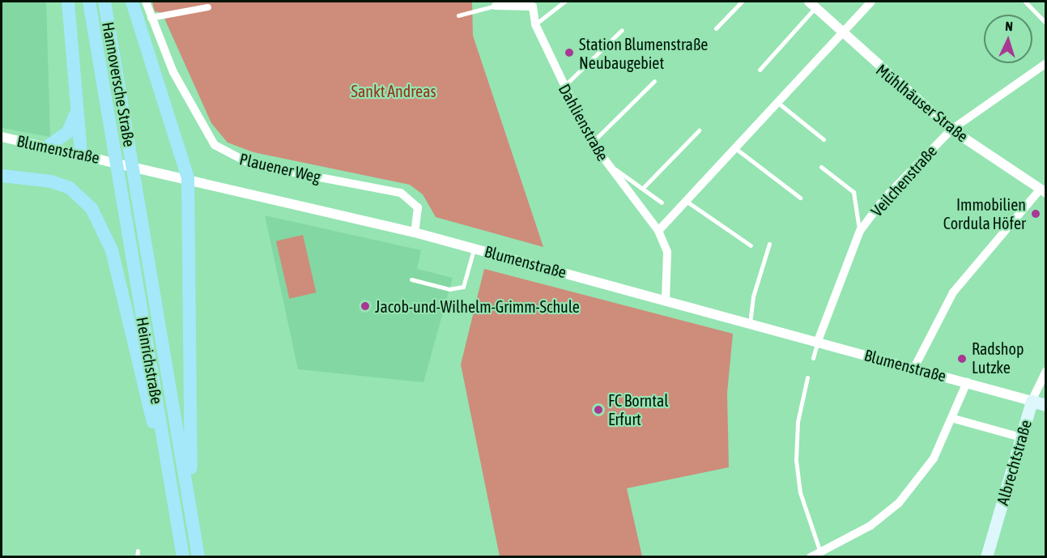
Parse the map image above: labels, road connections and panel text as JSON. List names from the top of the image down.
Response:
{
  "streets": {
    "highway": ["Hannoversche Straße", "Heinrichstraße"],
    "main road": ["Blumenstraße", "Albrechtstraße"],
    "street": [
      "Mühlhäuser Straße",
      "Dahlienstraße",
      "Plauener Weg",
      "Veilchenstraße"
    ]
  },
  "crossings": [
    ["Hannoversche Straße", "Heinrichstraße"],
    ["Mühlhäuser Straße", "Veilchenstraße"],
    ["Dahlienstraße", "Blumenstraße"],
    ["Blumenstraße", "Plauener Weg"],
    ["Blumenstraße", "Veilchenstraße"],
    ["Blumenstraße", "Albrechtstraße"]
  ],
  "parks": ["Sankt Andreas"],
  "places": [
    "Station Blumenstraße Neubaugebiet",
    "Immobilien Cordula Höfer",
    "Jacob-und-Wilhelm-Grimm-Schule",
    "Radshop Lutzke",
    "FC Borntal Erfurt"
  ],
  "north": "top"
}
